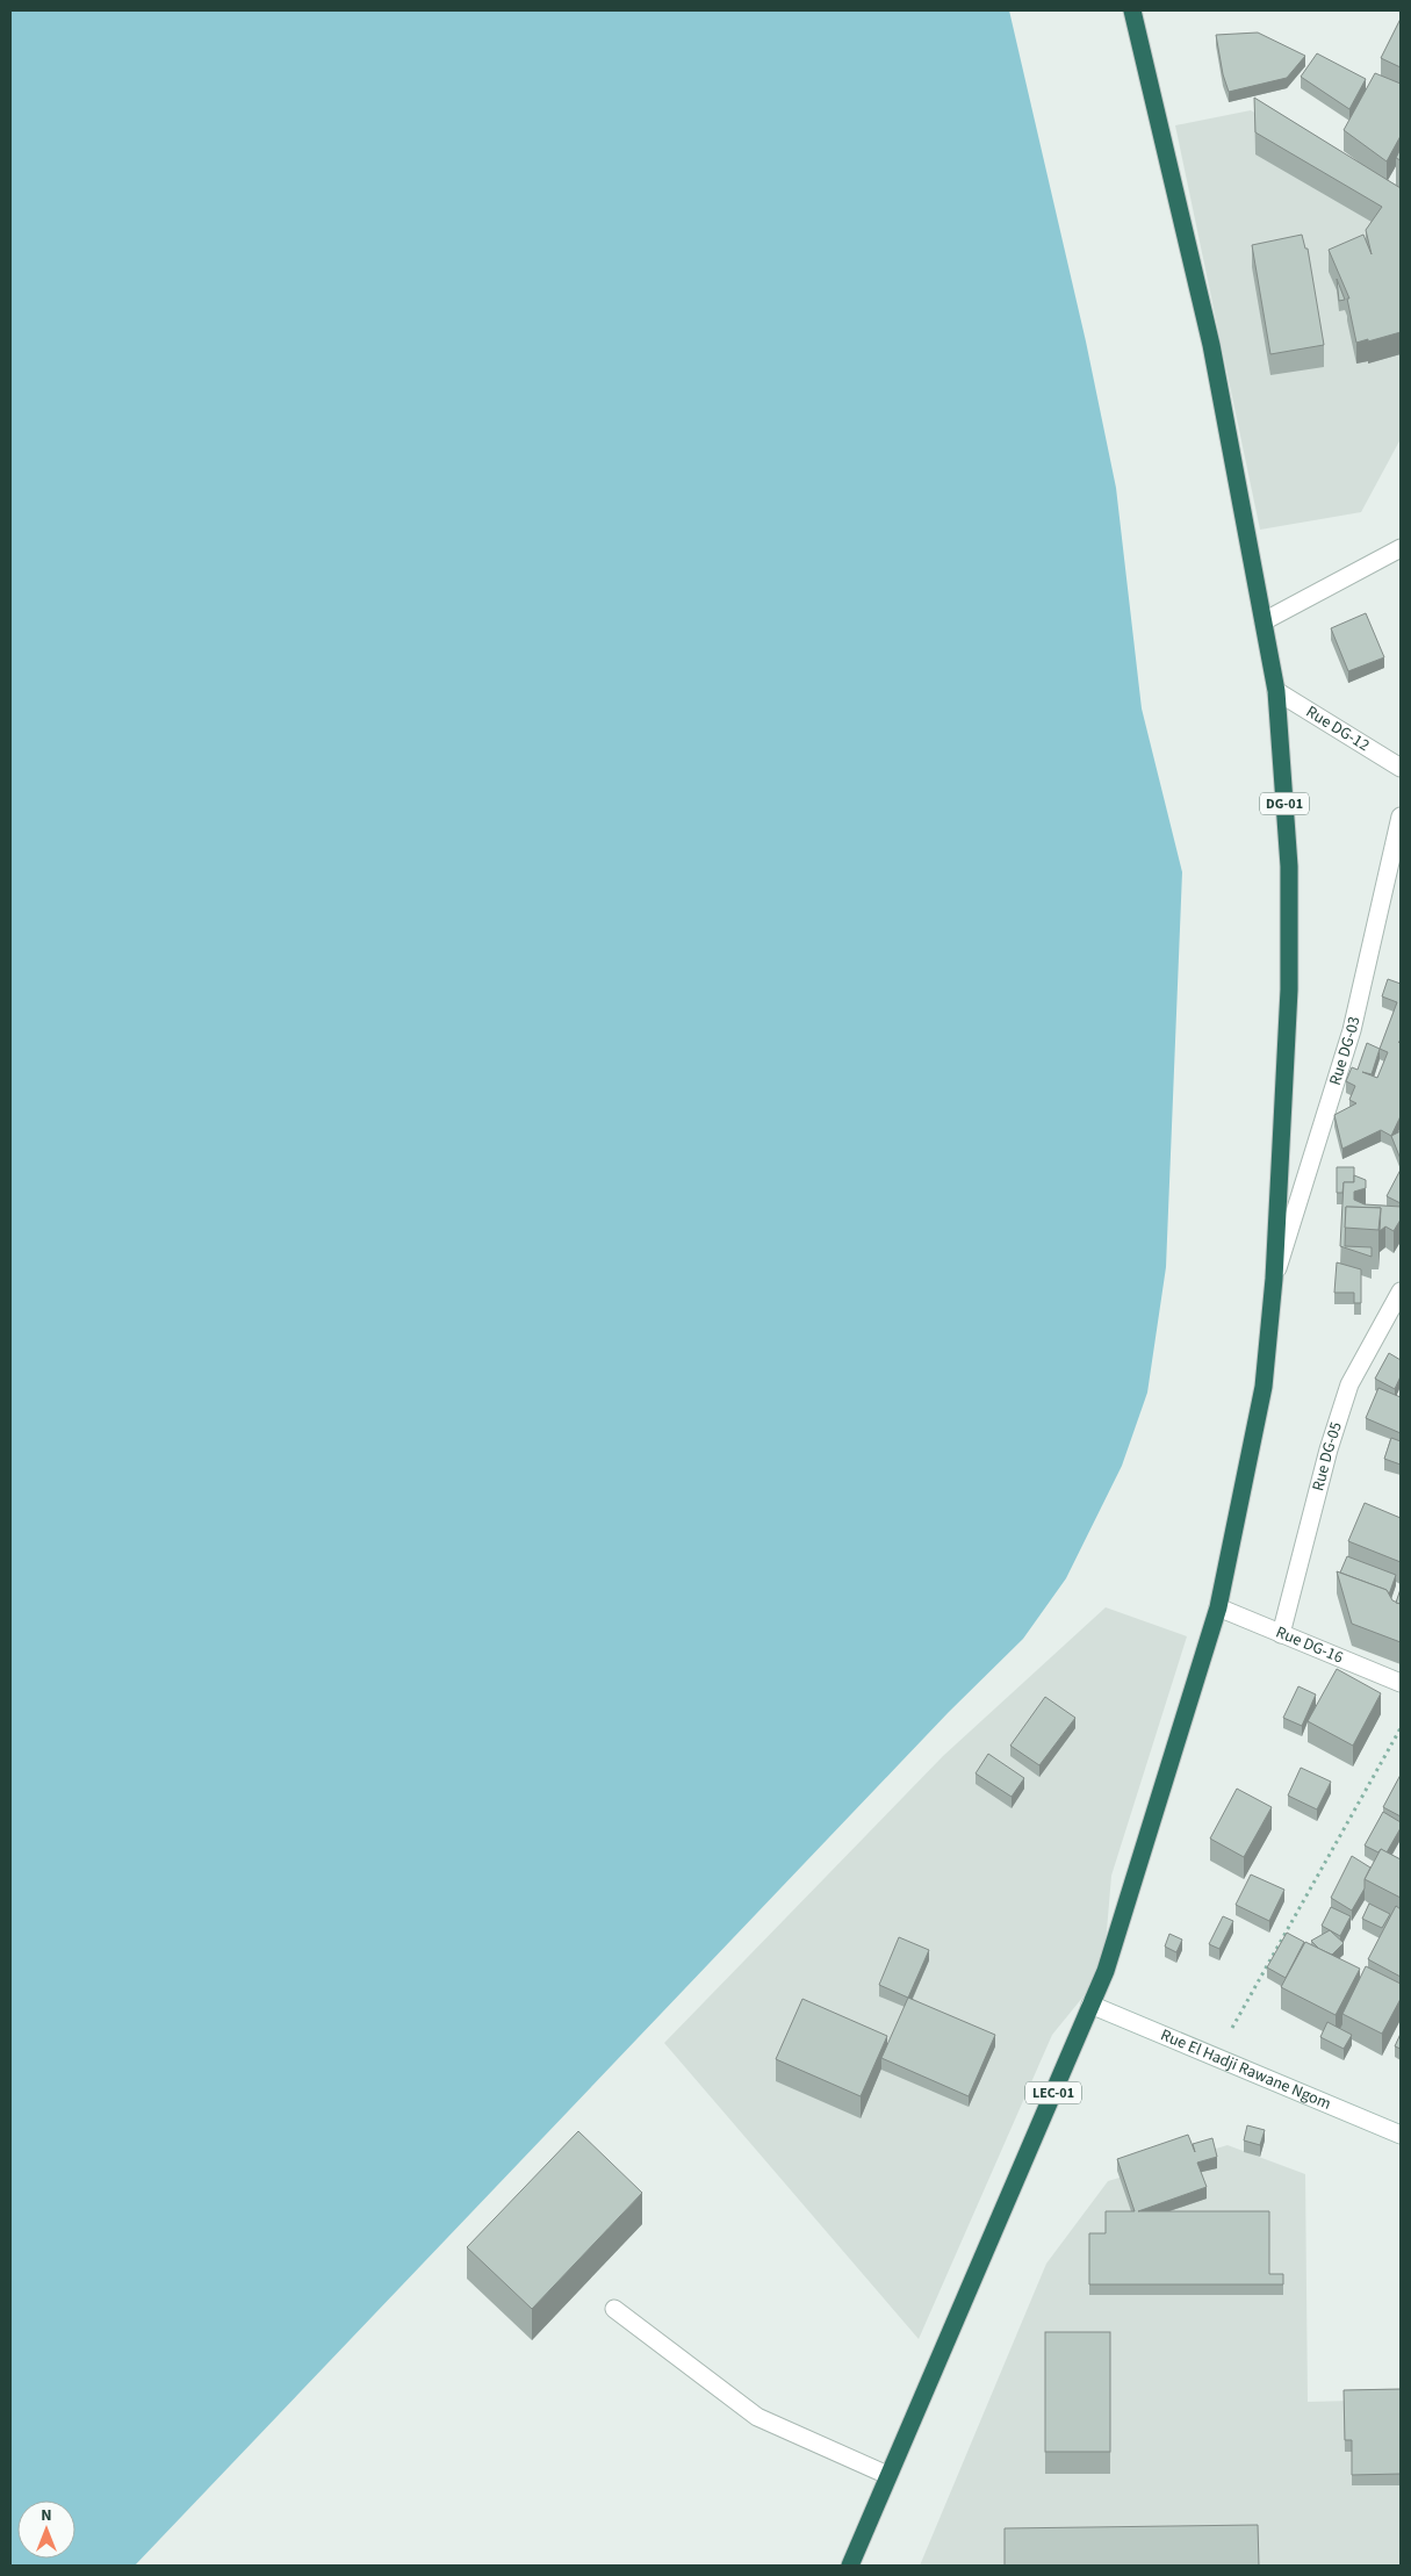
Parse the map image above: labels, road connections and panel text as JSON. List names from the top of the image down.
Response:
{
  "streets": {
    "highway": ["DG-01", "LEC-01"],
    "street": [
      "Rue DG-12",
      "Rue DG-03",
      "Rue DG-05",
      "Rue DG-16",
      "Rue El Hadji Rawane Ngom"
    ]
  },
  "crossings": [
    ["Rue DG-12", "DG-01"],
    ["DG-01", "Rue DG-03"],
    ["DG-01", "Rue DG-16"],
    ["DG-01", "LEC-01"],
    ["Rue DG-05", "Rue DG-16"],
    ["Rue DG-16", "LEC-01"],
    ["Rue El Hadji Rawane Ngom", "LEC-01"]
  ],
  "north": "top"
}
